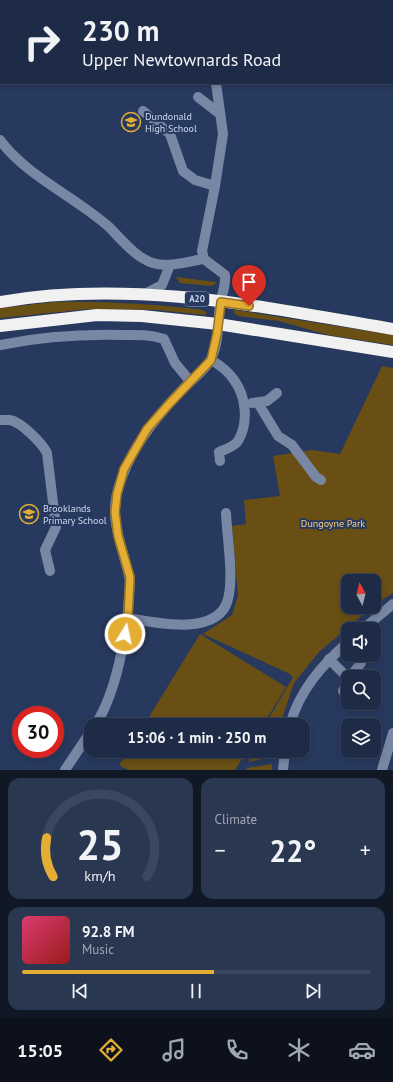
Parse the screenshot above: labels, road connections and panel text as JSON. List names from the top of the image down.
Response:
{
  "streets": {
    "highway": ["A20"]
  },
  "parks": ["Dungoyne Park"],
  "places": {
    "school or university": ["Dundonald High School", "Brooklands Primary School"]
  },
  "north": "top",
  "page": {
    "turn": ["230 m", "Upper Newtownards Road"],
    "limit": "30",
    "trip": "15:06 · 1 min · 250 m",
    "tile": "Climate",
    "heat": ["−", "22°", "+"],
    "song": ["92.8 FM", "Music"],
    "tabs": "15:05",
    "gauge": ["25", "km/h"]
  }
}
